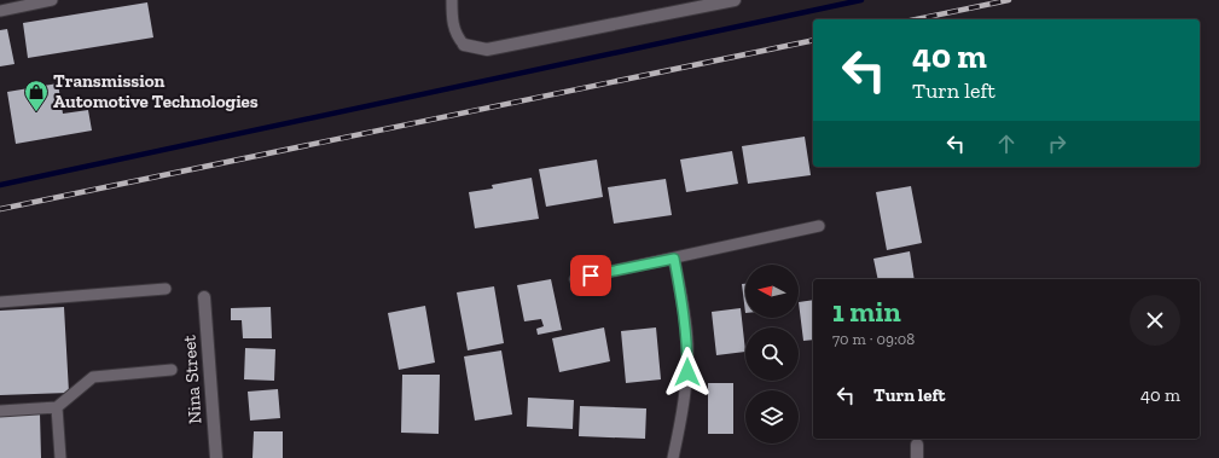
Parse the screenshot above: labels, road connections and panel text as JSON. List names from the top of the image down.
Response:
{
  "streets": {
    "street": ["Nina Street"]
  },
  "places": {
    "shop": ["Transmission Automotive Technologies"]
  },
  "north": "left",
  "page": {
    "turn": ["40 m", "Turn left"],
    "heading": ["1 min", "70 m · 09:08"],
    "list": [
      {
        "name": "Turn left",
        "value": "40 m"
      }
    ]
  }
}
